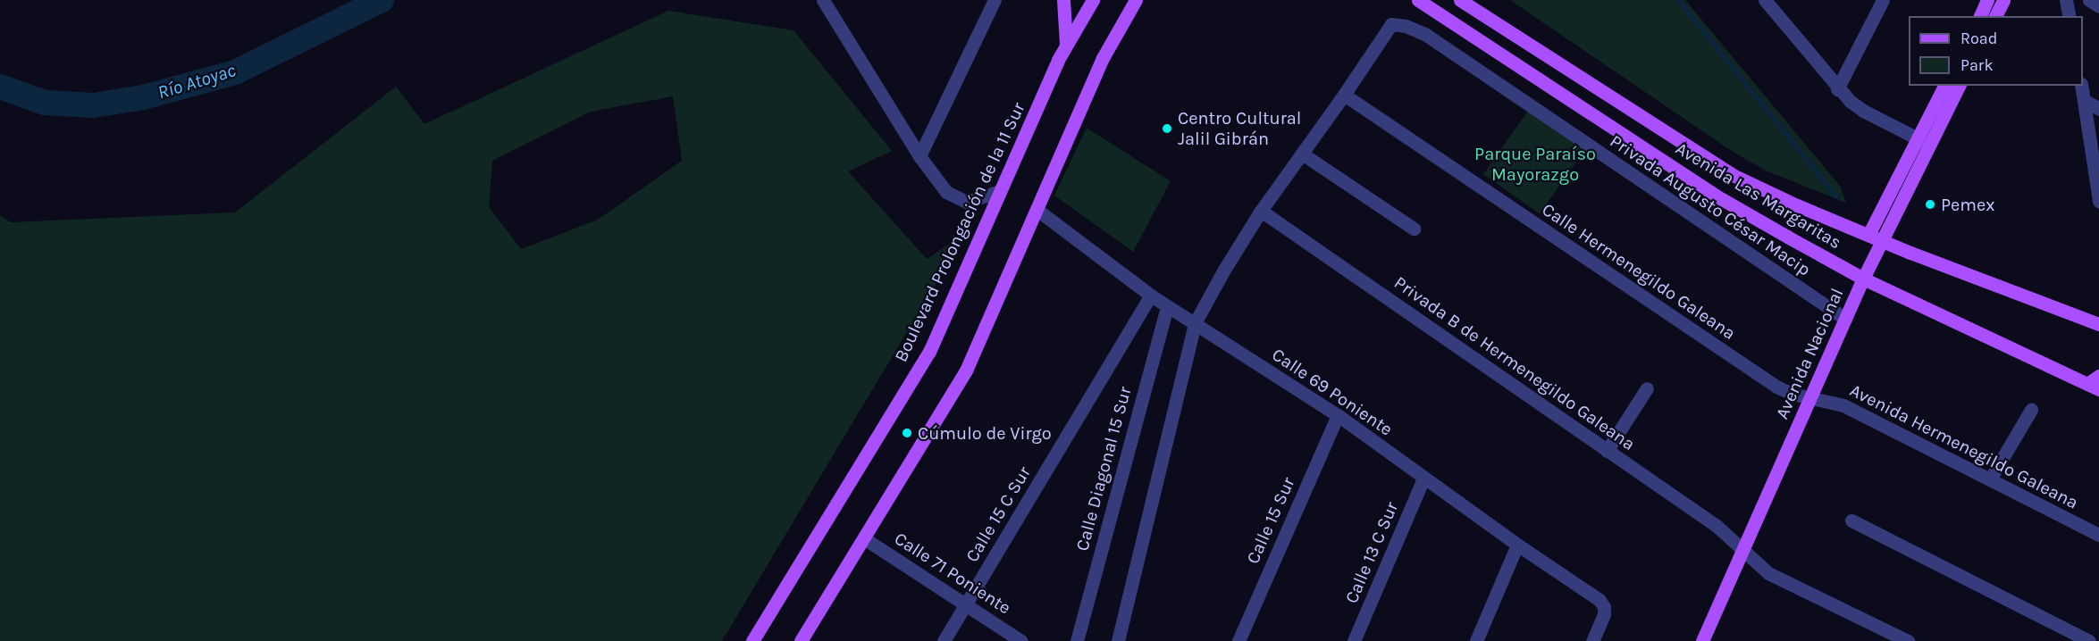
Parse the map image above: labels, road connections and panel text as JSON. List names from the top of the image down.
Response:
{
  "streets": {
    "main road": ["Avenida Las Margaritas", "Boulevard Prolongación de la 11 Sur", "Avenida Nacional"],
    "street": [
      "Privada Augusto César Macip",
      "Calle Hermenegildo Galeana",
      "Privada B de Hermenegildo Galeana",
      "Calle 69 Poniente",
      "Avenida Hermenegildo Galeana",
      "Calle Diagonal 15 Sur",
      "Calle 15 C Sur",
      "Calle 15 Sur",
      "Calle 13 C Sur",
      "Calle 71 Poniente"
    ]
  },
  "crossings": [
    ["Avenida Las Margaritas", "Avenida Nacional"],
    ["Privada Augusto César Macip", "Calle Hermenegildo Galeana"],
    ["Privada Augusto César Macip", "Avenida Nacional"],
    ["Calle Hermenegildo Galeana", "Avenida Nacional"],
    ["Calle Hermenegildo Galeana", "Avenida Hermenegildo Galeana"],
    ["Avenida Nacional", "Privada B de Hermenegildo Galeana"],
    ["Avenida Nacional", "Avenida Hermenegildo Galeana"],
    ["Calle 69 Poniente", "Calle Diagonal 15 Sur"],
    ["Calle 69 Poniente", "Calle 15 C Sur"],
    ["Calle 69 Poniente", "Calle 15 Sur"],
    ["Calle 69 Poniente", "Calle 13 C Sur"],
    ["Calle 15 C Sur", "Calle 71 Poniente"]
  ],
  "water": ["Río Atoyac"],
  "parks": ["Parque Paraíso Mayorazgo"],
  "places": ["Centro Cultural Jalil Gibrán", "Pemex", "Cúmulo de Virgo"],
  "legend": ["Road", "Park"]
}
